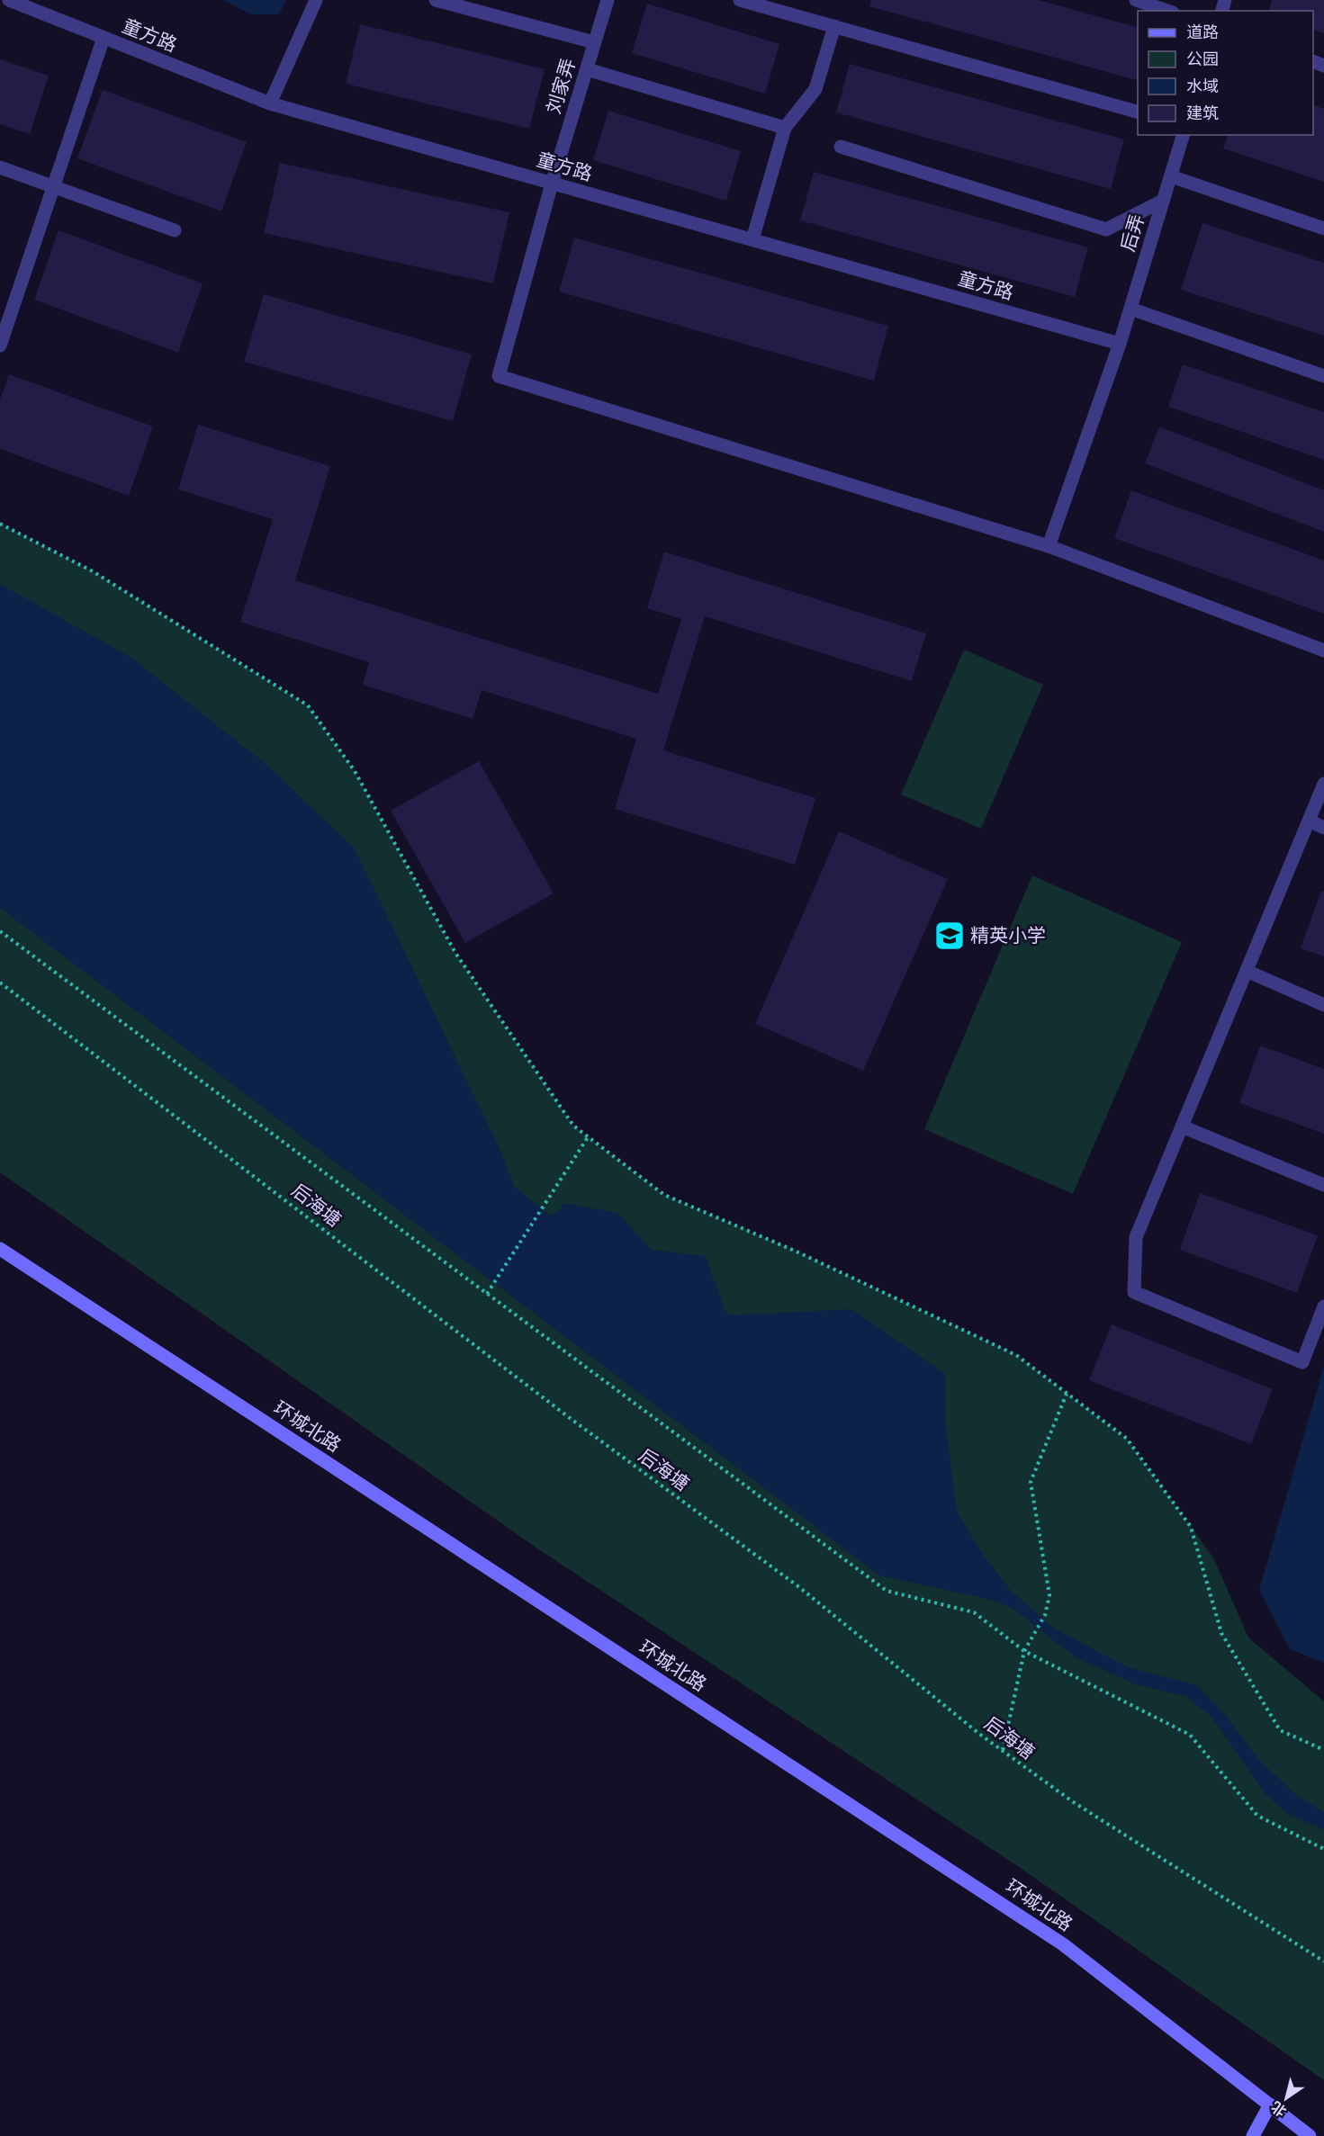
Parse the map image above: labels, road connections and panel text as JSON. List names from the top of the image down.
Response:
{
  "streets": {
    "street": [
      "童方路",
      "刘家弄",
      "后弄",
      "环城北路"
    ],
    "path": ["后海塘"]
  },
  "crossings": [
    ["童方路", "刘家弄"],
    ["童方路", "后弄"],
    ["刘家弄", "后弄"]
  ],
  "places": {
    "school or university": ["精英小学"]
  },
  "legend": [
    "道路",
    "公园",
    "水域",
    "建筑"
  ],
  "north": "bottom left"
}
